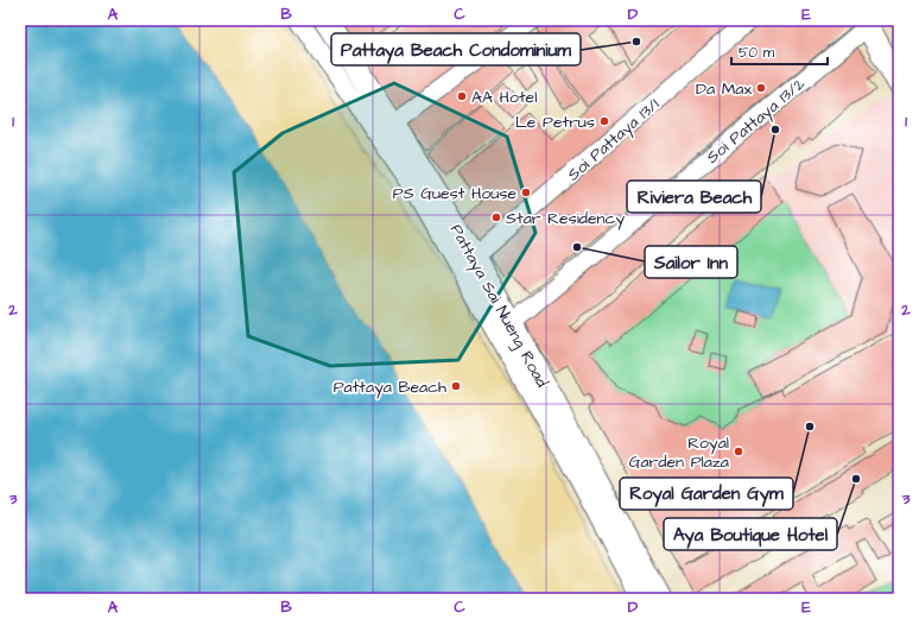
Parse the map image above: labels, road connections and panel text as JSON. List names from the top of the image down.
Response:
{
  "streets": {
    "main road": ["Pattaya Sai Nueng Road"],
    "street": ["Soi Pattaya 13/2", "Soi Pattaya 13/1"]
  },
  "crossings": [
    ["Soi Pattaya 13/2", "Pattaya Sai Nueng Road"],
    ["Soi Pattaya 13/1", "Pattaya Sai Nueng Road"]
  ],
  "places": [
    "Pattaya Beach Condominium",
    "Da Max",
    "AA Hotel",
    "Le Petrus",
    "Riviera Beach",
    "PS Guest House",
    "Star Residency",
    "Sailor Inn",
    "Pattaya Beach",
    "Royal Garden Gym",
    "Royal Garden Plaza",
    "Aya Boutique Hotel"
  ],
  "scale_bar": "50 m",
  "grid": {
    "columns": [
      "A",
      "B",
      "C",
      "D",
      "E"
    ],
    "rows": ["1", "2", "3"]
  }
}
